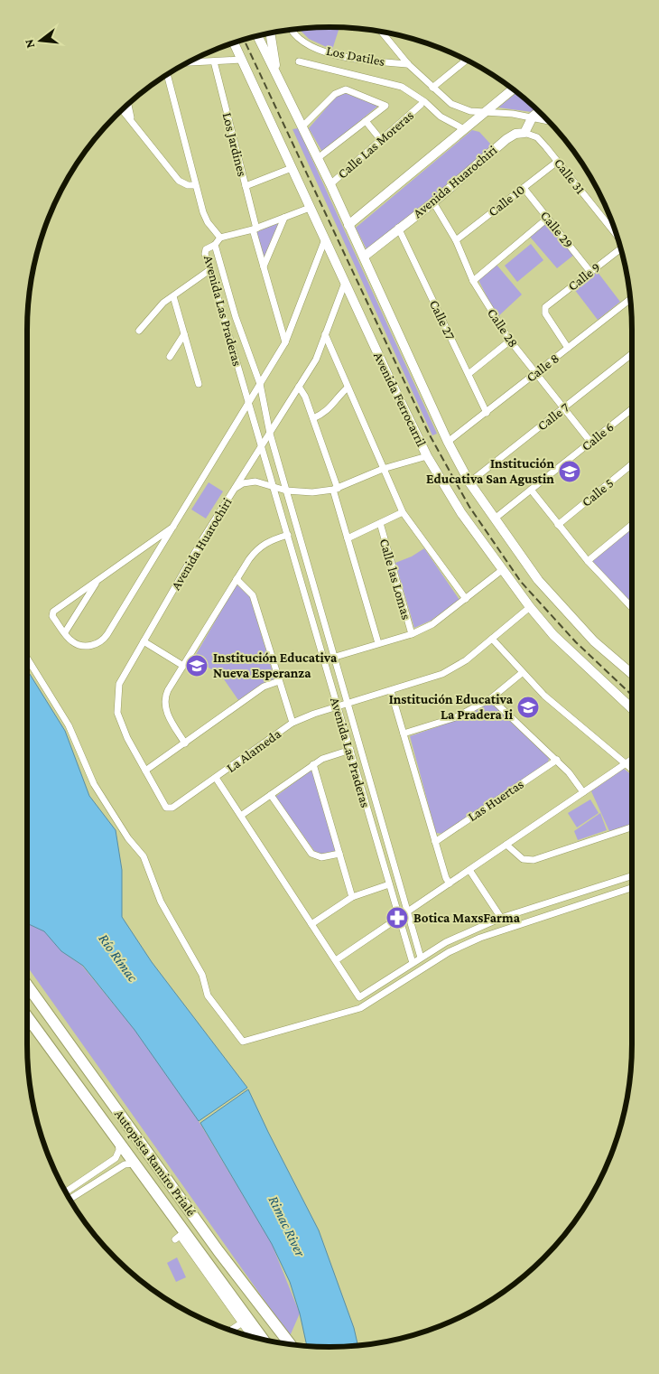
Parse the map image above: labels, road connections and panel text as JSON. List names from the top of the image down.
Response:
{
  "streets": {
    "highway": ["Autopista Ramiro Prialé"],
    "street": [
      "Los Datiles",
      "Los Jardines",
      "Calle Las Moreras",
      "Calle 31",
      "Avenida Huarochiri",
      "Calle 10",
      "Calle 29",
      "Calle 9",
      "Avenida Las Praderas",
      "Calle 27",
      "Calle 28",
      "Calle 8",
      "Avenida Ferrocarril",
      "Calle 7",
      "Calle 6",
      "Calle 5",
      "Calle las Lomas",
      "La Alameda",
      "Las Huertas"
    ]
  },
  "crossings": [
    ["Calle Las Moreras", "Avenida Ferrocarril"],
    ["Calle 31", "Avenida Huarochiri"],
    ["Calle 31", "Calle 10"],
    ["Avenida Huarochiri", "Avenida Las Praderas"],
    ["Avenida Huarochiri", "Calle 27"],
    ["Avenida Huarochiri", "Calle 28"],
    ["Avenida Huarochiri", "Avenida Ferrocarril"],
    ["Avenida Huarochiri", "La Alameda"],
    ["Calle 10", "Calle 29"],
    ["Calle 10", "Calle 28"],
    ["Calle 29", "Calle 9"],
    ["Calle 9", "Calle 8"],
    ["Avenida Las Praderas", "La Alameda"],
    ["Calle 27", "Calle 8"],
    ["Calle 28", "Calle 8"],
    ["Calle 28", "Calle 7"],
    ["Calle 28", "Calle 6"],
    ["Calle 8", "Avenida Ferrocarril"],
    ["Avenida Ferrocarril", "Calle 7"],
    ["Avenida Ferrocarril", "Calle 6"],
    ["Avenida Ferrocarril", "La Alameda"]
  ],
  "water": ["Río Rímac", "Rimac River"],
  "places": {
    "school or university": ["Institución Educativa San Agustin", "Institución Educativa Nueva Esperanza", "Institución Educativa La Pradera Ii"],
    "pharmacy": ["Botica MaxsFarma"]
  },
  "north": "left"
}
